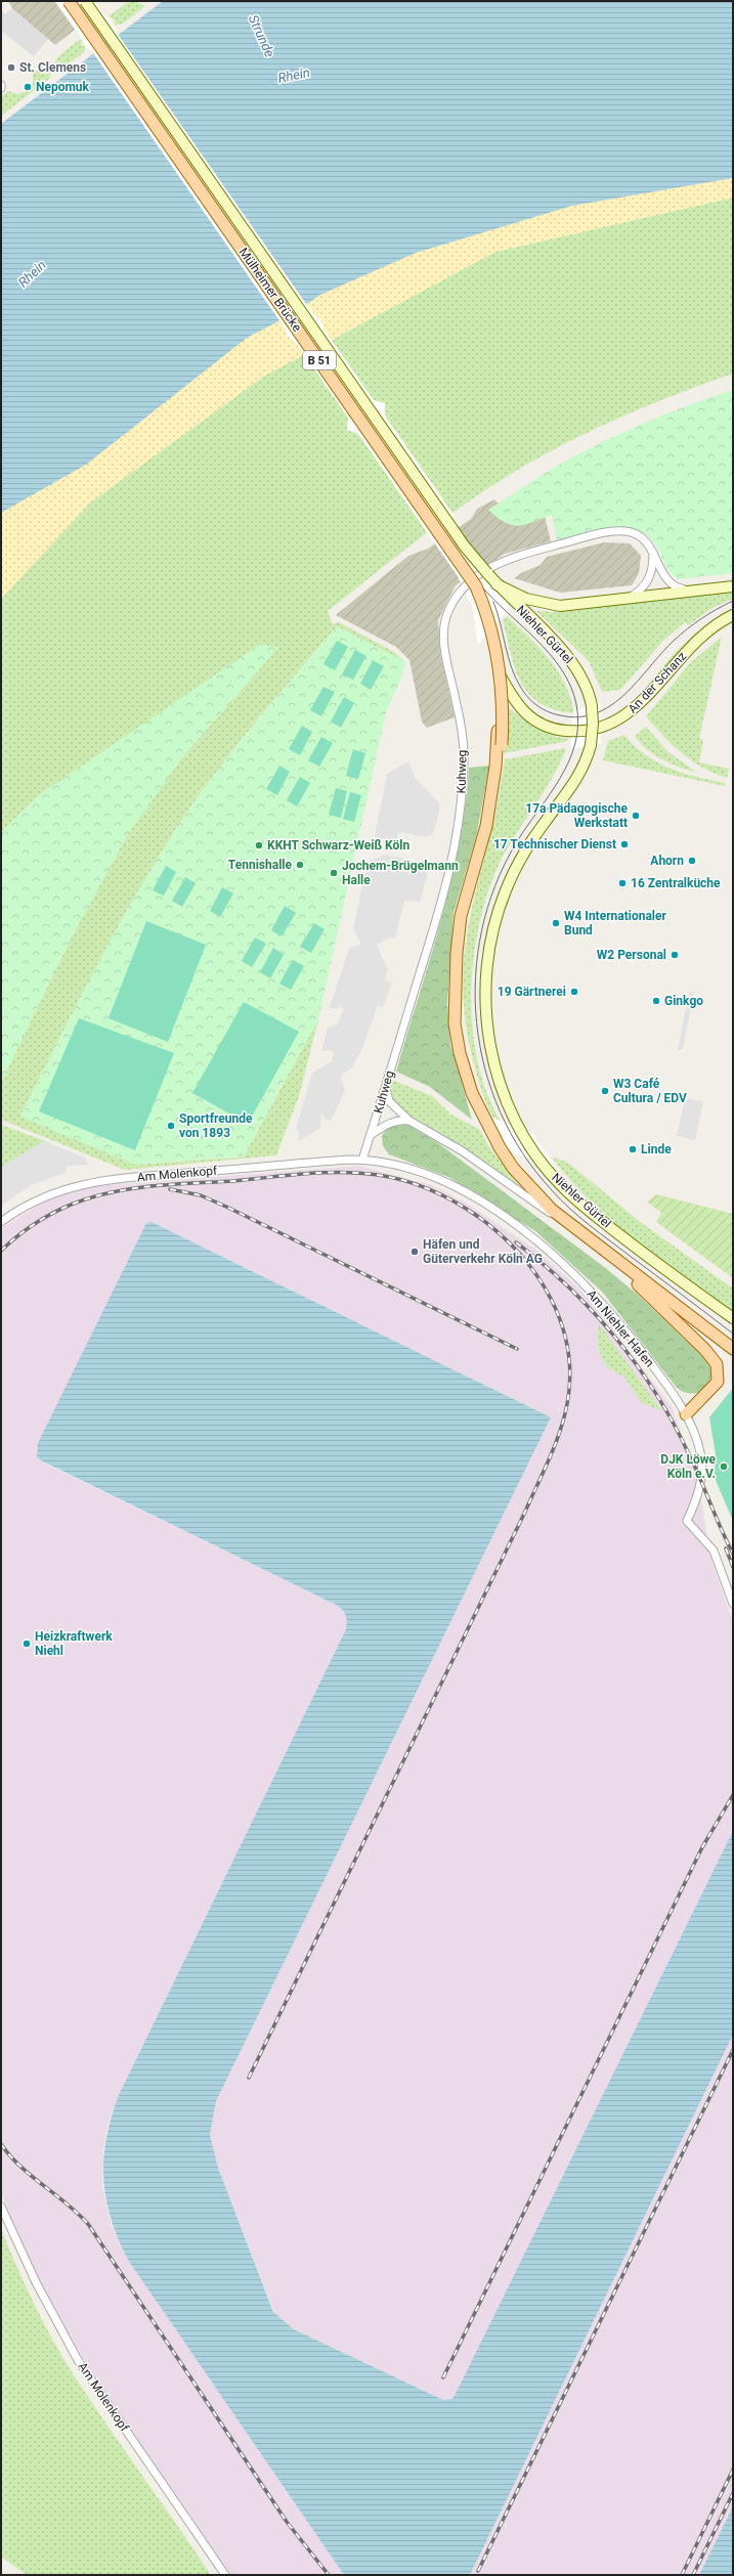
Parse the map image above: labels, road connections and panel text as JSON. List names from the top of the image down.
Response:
{
  "streets": {
    "main road": [
      "Mülheimer Brücke",
      "B 51",
      "Niehler Gürtel",
      "An der Schanz"
    ],
    "street": ["Kuhweg", "Am Molenkopf", "Am Niehler Hafen"]
  },
  "crossings": [
    ["Mülheimer Brücke", "B 51"],
    ["Mülheimer Brücke", "Niehler Gürtel"],
    ["Mülheimer Brücke", "An der Schanz"],
    ["B 51", "Niehler Gürtel"],
    ["B 51", "Kuhweg"],
    ["Kuhweg", "Am Molenkopf"],
    ["Kuhweg", "Am Niehler Hafen"],
    ["Am Molenkopf", "Am Niehler Hafen"]
  ],
  "water": ["Strunde", "Rhein"],
  "places": [
    "St. Clemens",
    "Nepomuk",
    "17a Pädagogische Werkstatt",
    "17 Technischer Dienst",
    "KKHT Schwarz-Weiß Köln",
    "Ahorn",
    "Tennishalle",
    "Jochem-Brügelmann Halle",
    "16 Zentralküche",
    "W4 Internationaler Bund",
    "W2 Personal",
    "19 Gärtnerei",
    "Ginkgo",
    "W3 Café Cultura / EDV",
    "Sportfreunde von 1893",
    "Linde",
    "Häfen und Güterverkehr Köln AG",
    "DJK Löwe Köln e.V.",
    "Heizkraftwerk Niehl"
  ]
}
